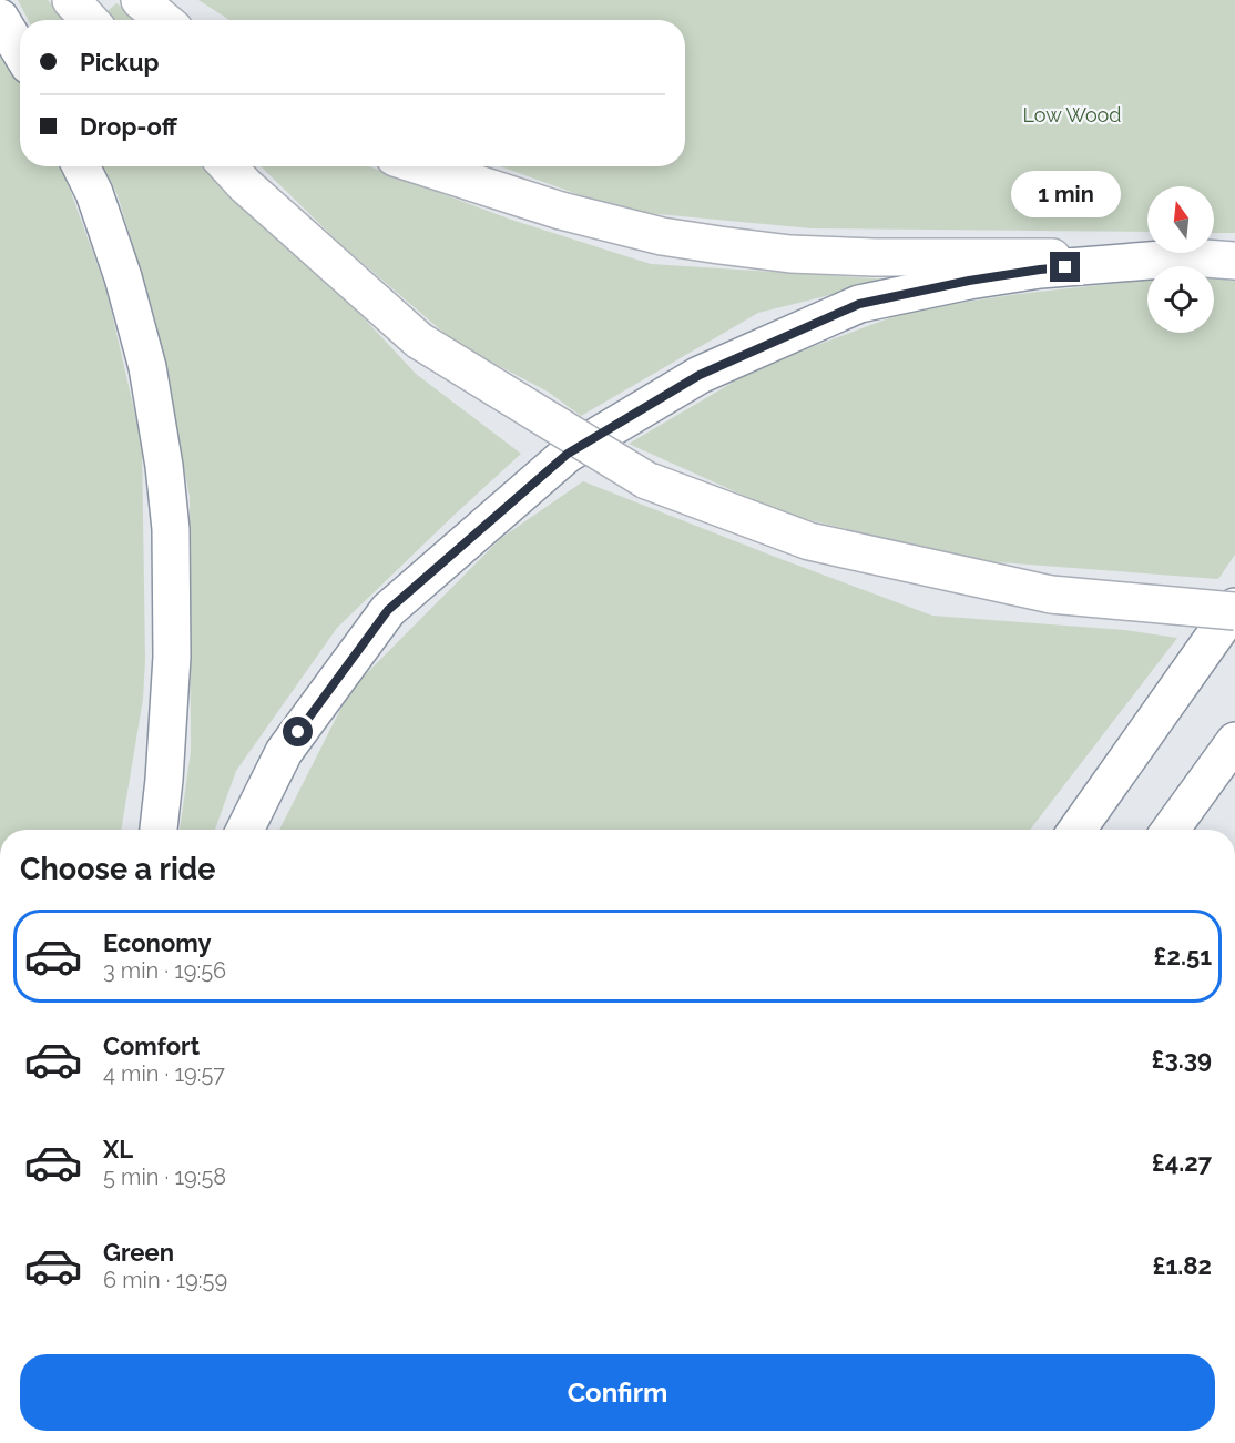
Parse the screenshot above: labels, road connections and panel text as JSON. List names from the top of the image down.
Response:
{
  "parks": ["Low Wood"],
  "north": "top",
  "page": {
    "banner": ["Pickup", "Drop-off"],
    "bubble": "1 min",
    "heading": "Choose a ride",
    "list": [
      {
        "name": "Economy",
        "note": "3 min · 19:56",
        "value": "£2.51"
      },
      {
        "name": "Comfort",
        "note": "4 min · 19:57",
        "value": "£3.39"
      },
      {
        "name": "XL",
        "note": "5 min · 19:58",
        "value": "£4.27"
      },
      {
        "name": "Green",
        "note": "6 min · 19:59",
        "value": "£1.82"
      }
    ],
    "buttons": "Confirm"
  }
}
